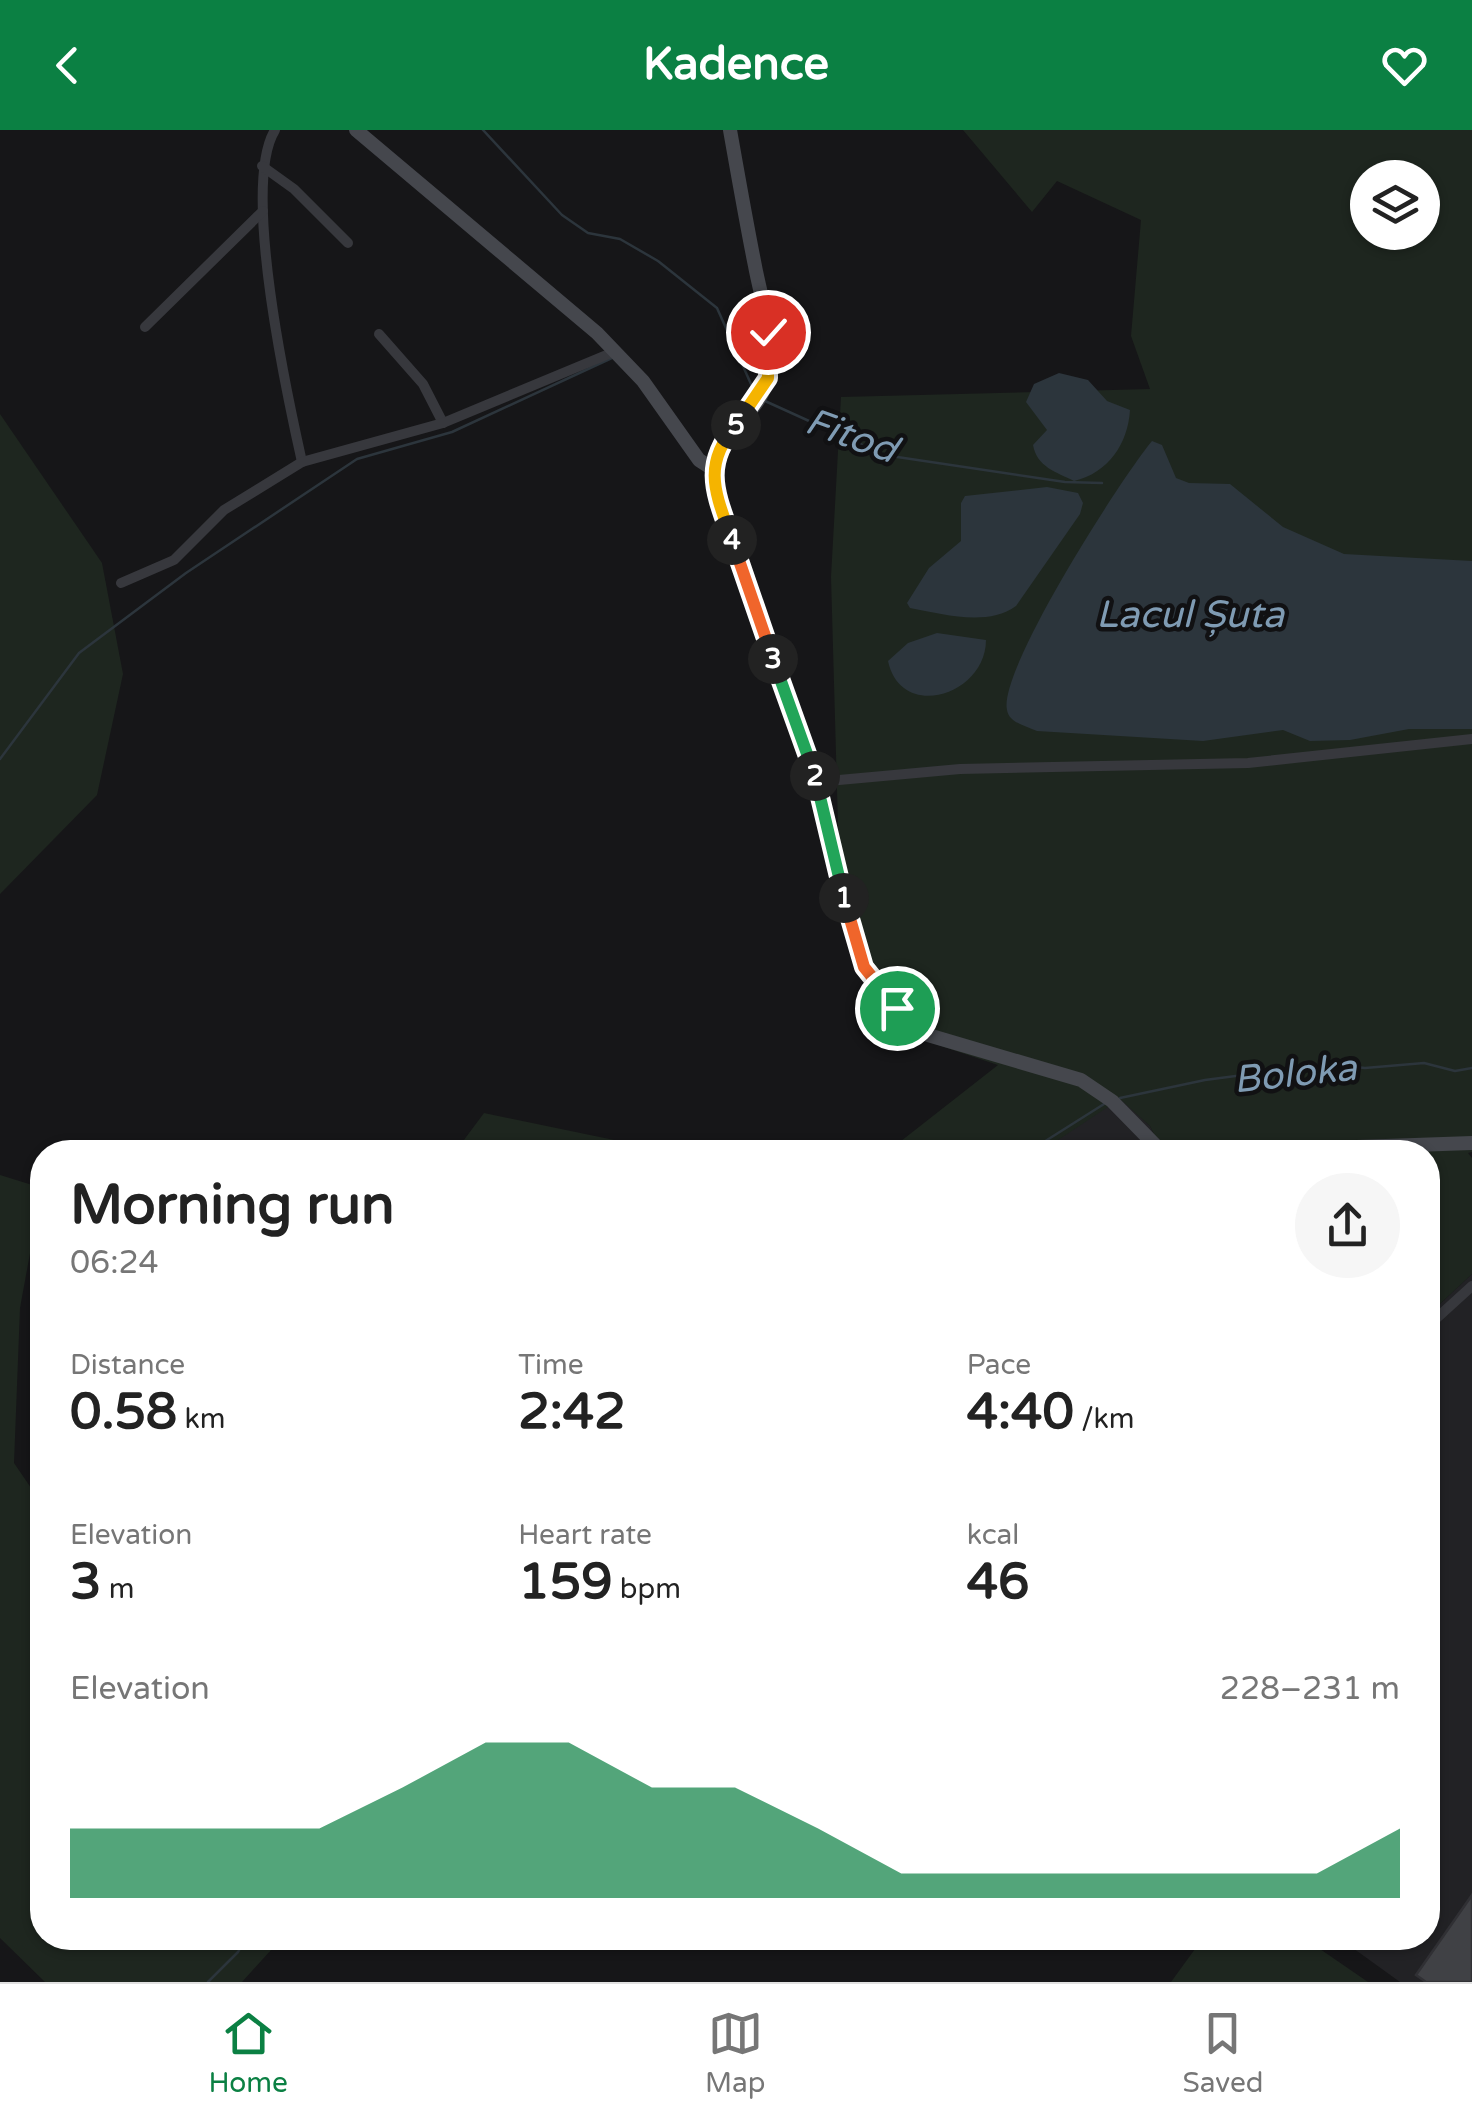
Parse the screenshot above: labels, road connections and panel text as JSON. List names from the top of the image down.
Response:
{
  "water": ["Fitod", "Lacul Șuta", "Boloka"],
  "page": {
    "header": "Kadence",
    "pins": [
      "5",
      "4",
      "3",
      "2",
      "1"
    ],
    "heading": ["Morning run", "06:24"],
    "stats": [
      ["Distance", "0.58 km"],
      ["Time", "2:42"],
      ["Pace", "4:40 /km"],
      ["Elevation", "3 m"],
      ["Heart rate", "159 bpm"],
      ["kcal", "46"]
    ],
    "chart": ["Elevation", "228–231 m"],
    "tabs": ["Home", "Map", "Saved"]
  }
}
